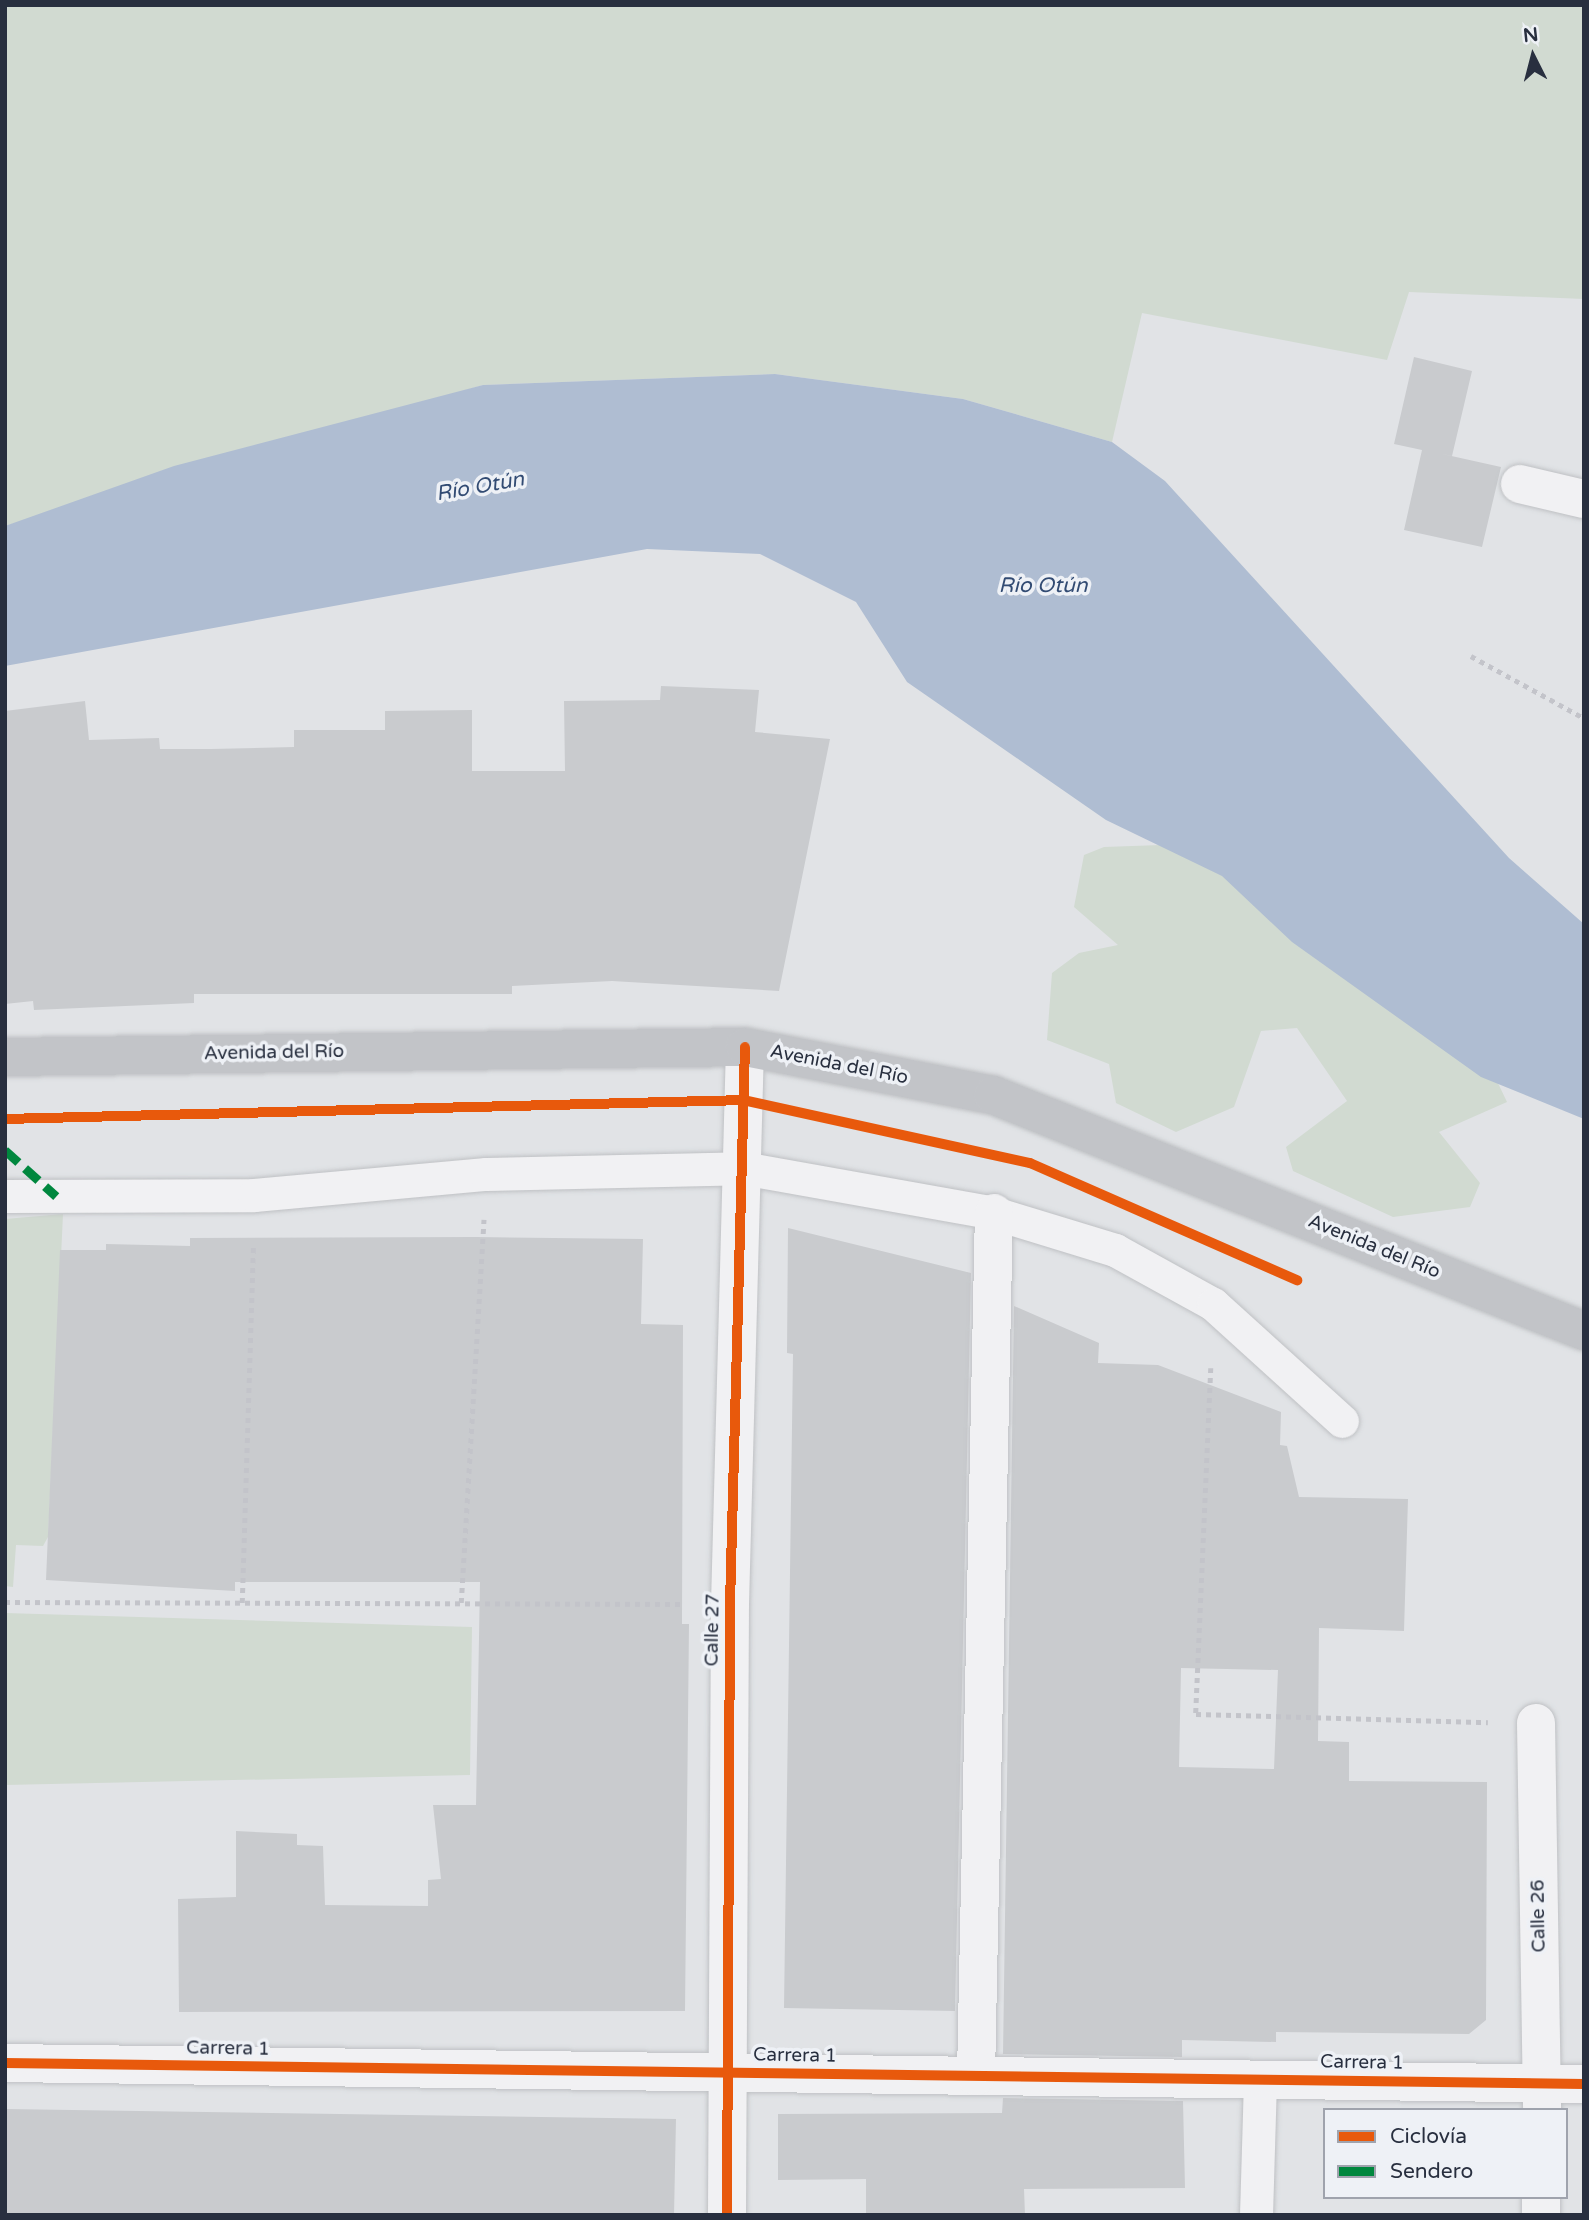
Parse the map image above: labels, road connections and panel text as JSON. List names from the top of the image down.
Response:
{
  "streets": {
    "main road": ["Avenida del Río"],
    "street": ["Calle 27", "Calle 26", "Carrera 1"]
  },
  "crossings": [
    ["Avenida del Río", "Calle 27"],
    ["Calle 27", "Carrera 1"],
    ["Calle 26", "Carrera 1"]
  ],
  "water": ["Río Otún"],
  "legend": ["Ciclovía", "Sendero"],
  "north": "top"
}
